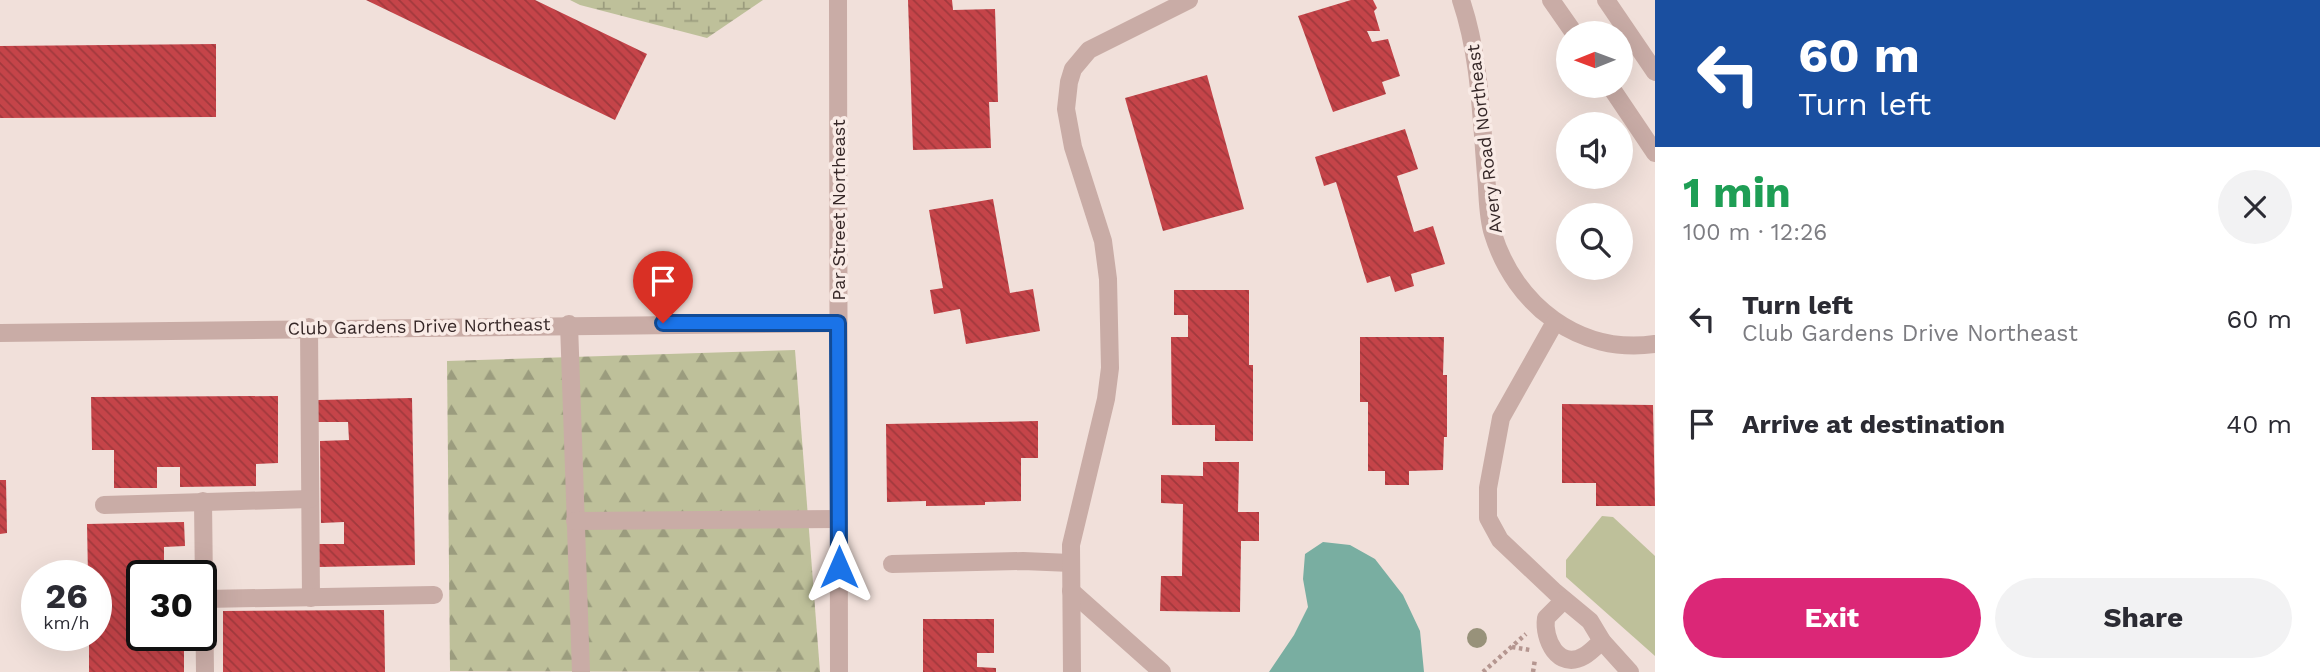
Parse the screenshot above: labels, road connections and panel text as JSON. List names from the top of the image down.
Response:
{
  "streets": {
    "street": ["Avery Road Northeast", "Par Street Northeast", "Club Gardens Drive Northeast"]
  },
  "crossings": [
    ["Par Street Northeast", "Club Gardens Drive Northeast"]
  ],
  "north": "left",
  "page": {
    "turn": ["60 m", "Turn left"],
    "heading": ["1 min", "100 m · 12:26"],
    "list": [
      {
        "name": "Turn left",
        "note": "Club Gardens Drive Northeast",
        "value": "60 m"
      },
      {
        "name": "Arrive at destination",
        "value": "40 m"
      }
    ],
    "speed": "26 km/h",
    "limit": "30",
    "buttons": ["Exit", "Share"]
  }
}
